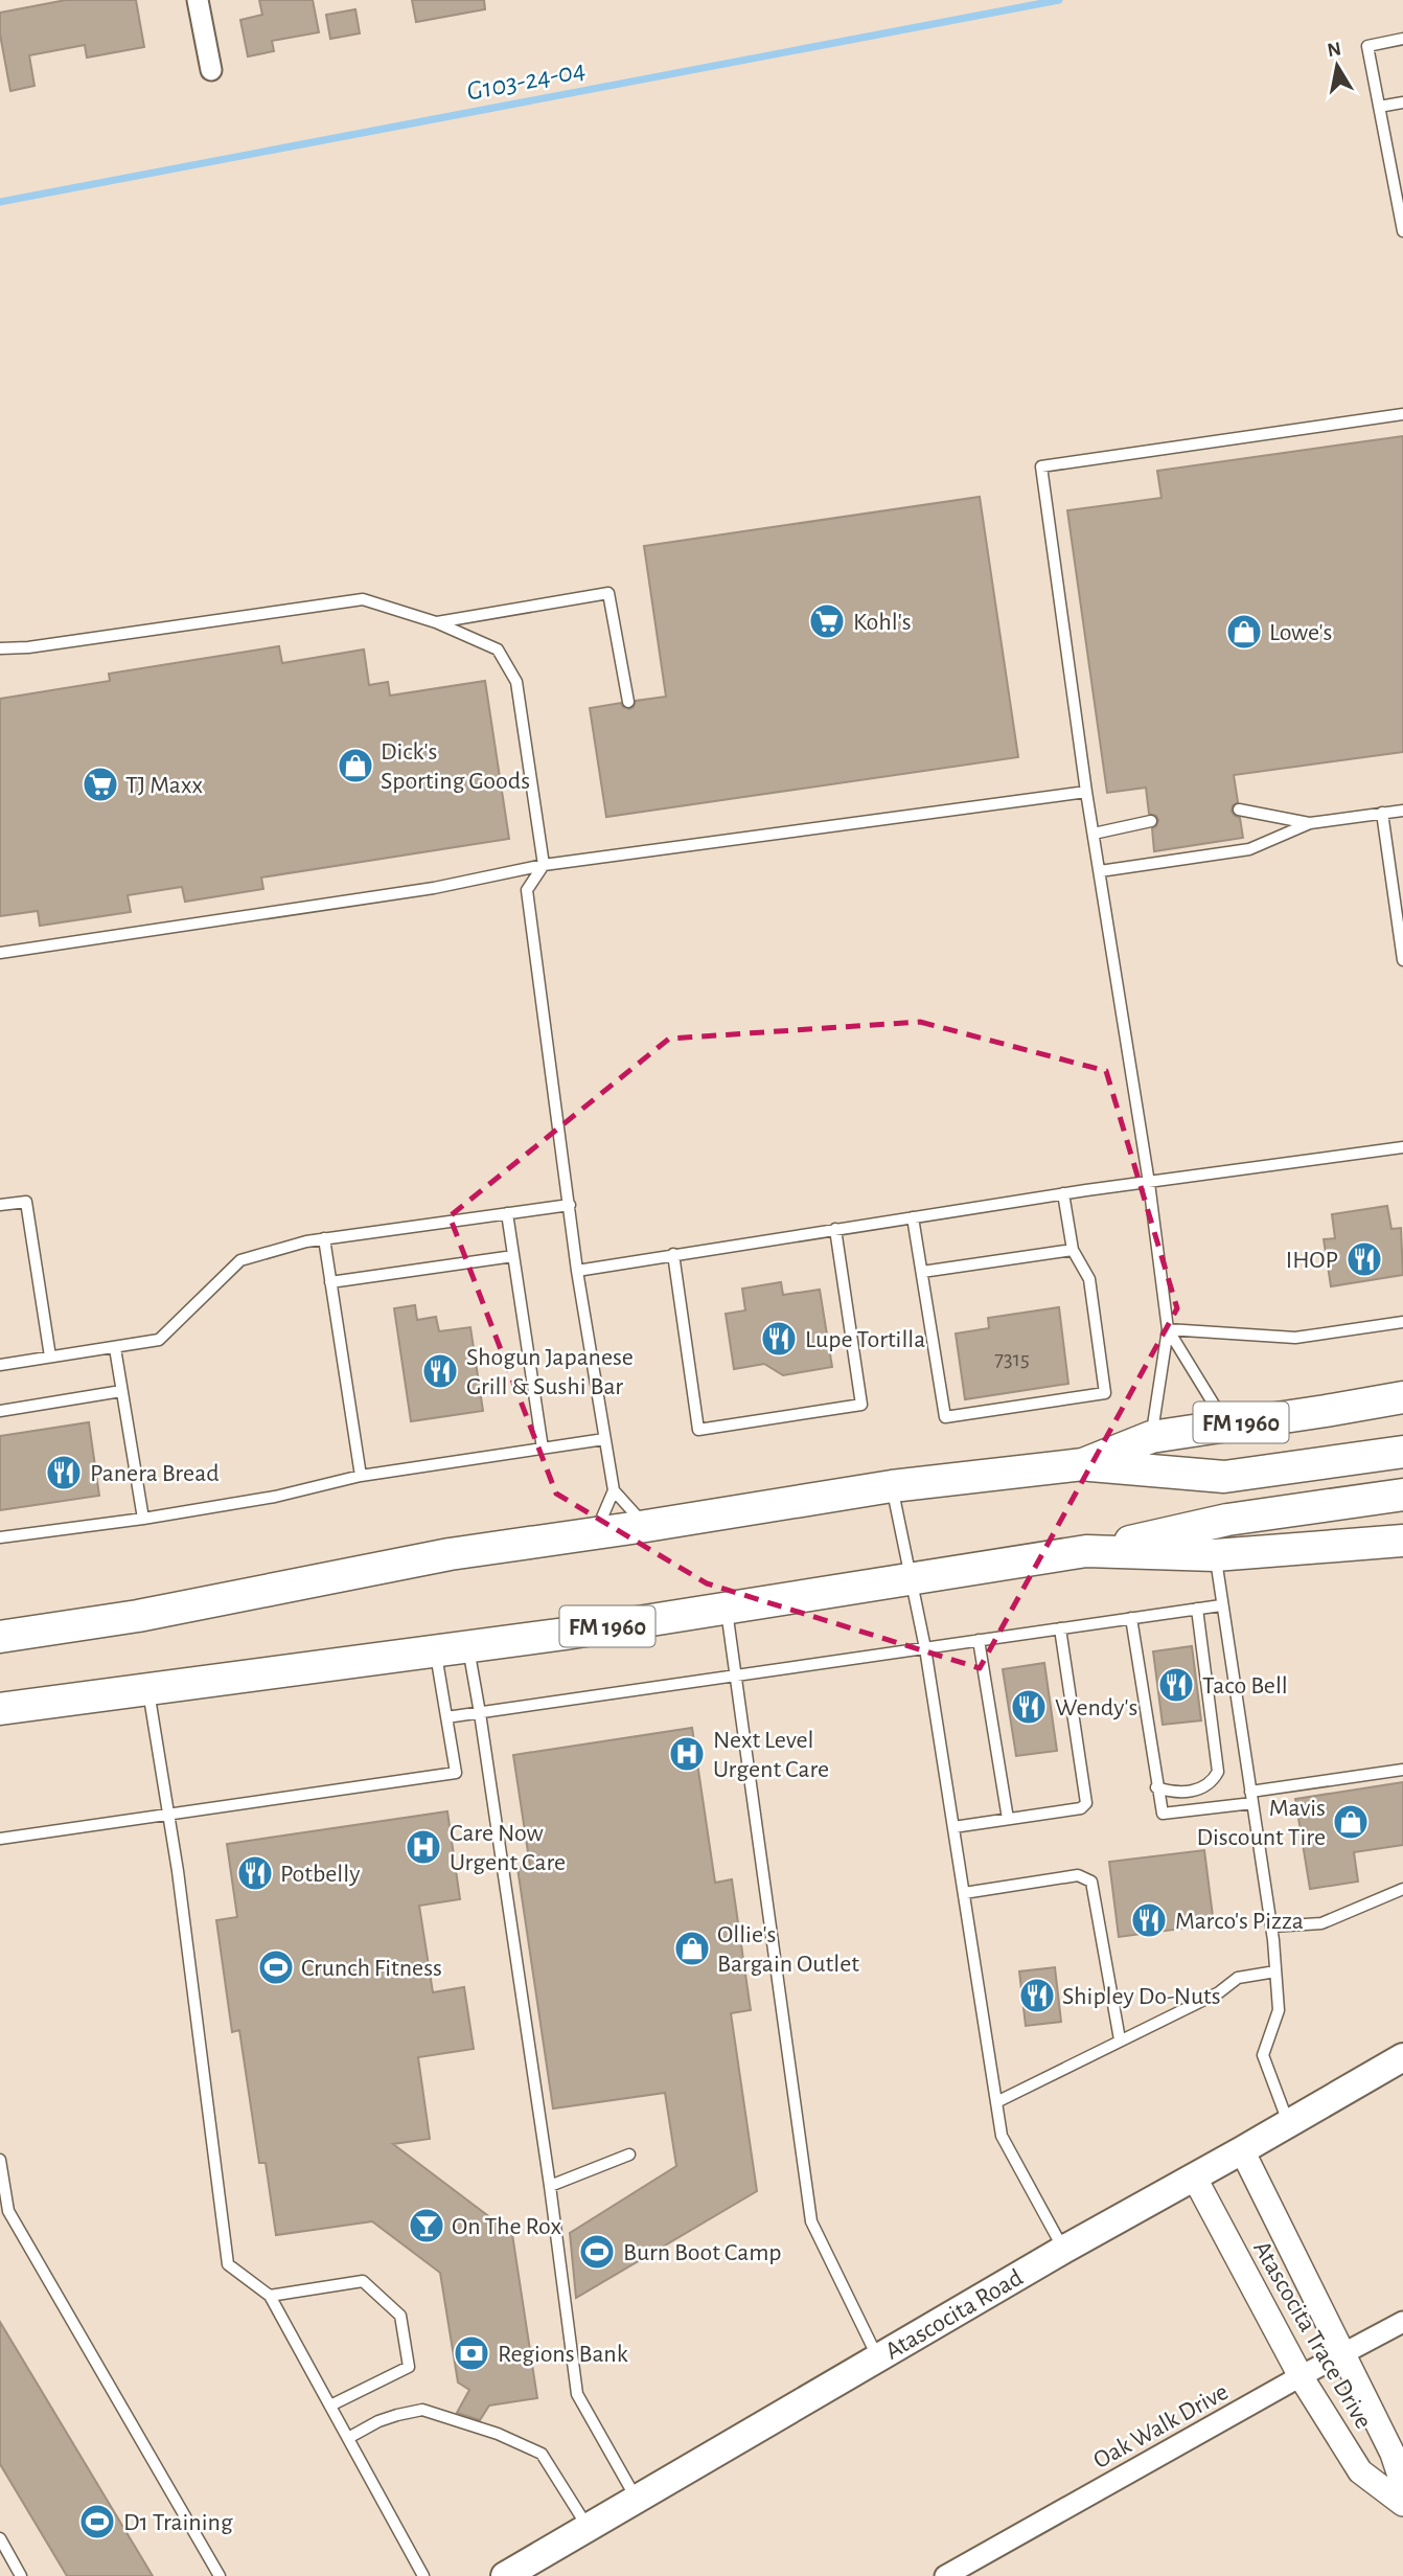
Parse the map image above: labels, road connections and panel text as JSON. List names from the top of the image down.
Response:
{
  "streets": {
    "main road": ["FM 1960", "Atascocita Road"],
    "street": ["Atascocita Trace Drive", "Oak Walk Drive"]
  },
  "crossings": [
    ["Atascocita Road", "Atascocita Trace Drive"],
    ["Atascocita Trace Drive", "Oak Walk Drive"]
  ],
  "water": ["G103-24-04"],
  "places": {
    "supermarket": ["Kohl's", "TJ Maxx"],
    "shop": [
      "Lowe's",
      "Dick's Sporting Goods",
      "Mavis Discount Tire",
      "Ollie's Bargain Outlet"
    ],
    "restaurant": [
      "IHOP",
      "Lupe Tortilla",
      "Shogun Japanese Grill & Sushi Bar",
      "Panera Bread",
      "Taco Bell",
      "Wendy's",
      "Potbelly",
      "Marco's Pizza",
      "Shipley Do-Nuts"
    ],
    "hospital": ["Next Level Urgent Care", "Care Now Urgent Care"],
    "sports": ["Crunch Fitness", "Burn Boot Camp", "D1 Training"],
    "bar": ["On The Rox"],
    "bank": ["Regions Bank"]
  },
  "house_numbers": ["7315"],
  "north": "top"
}
